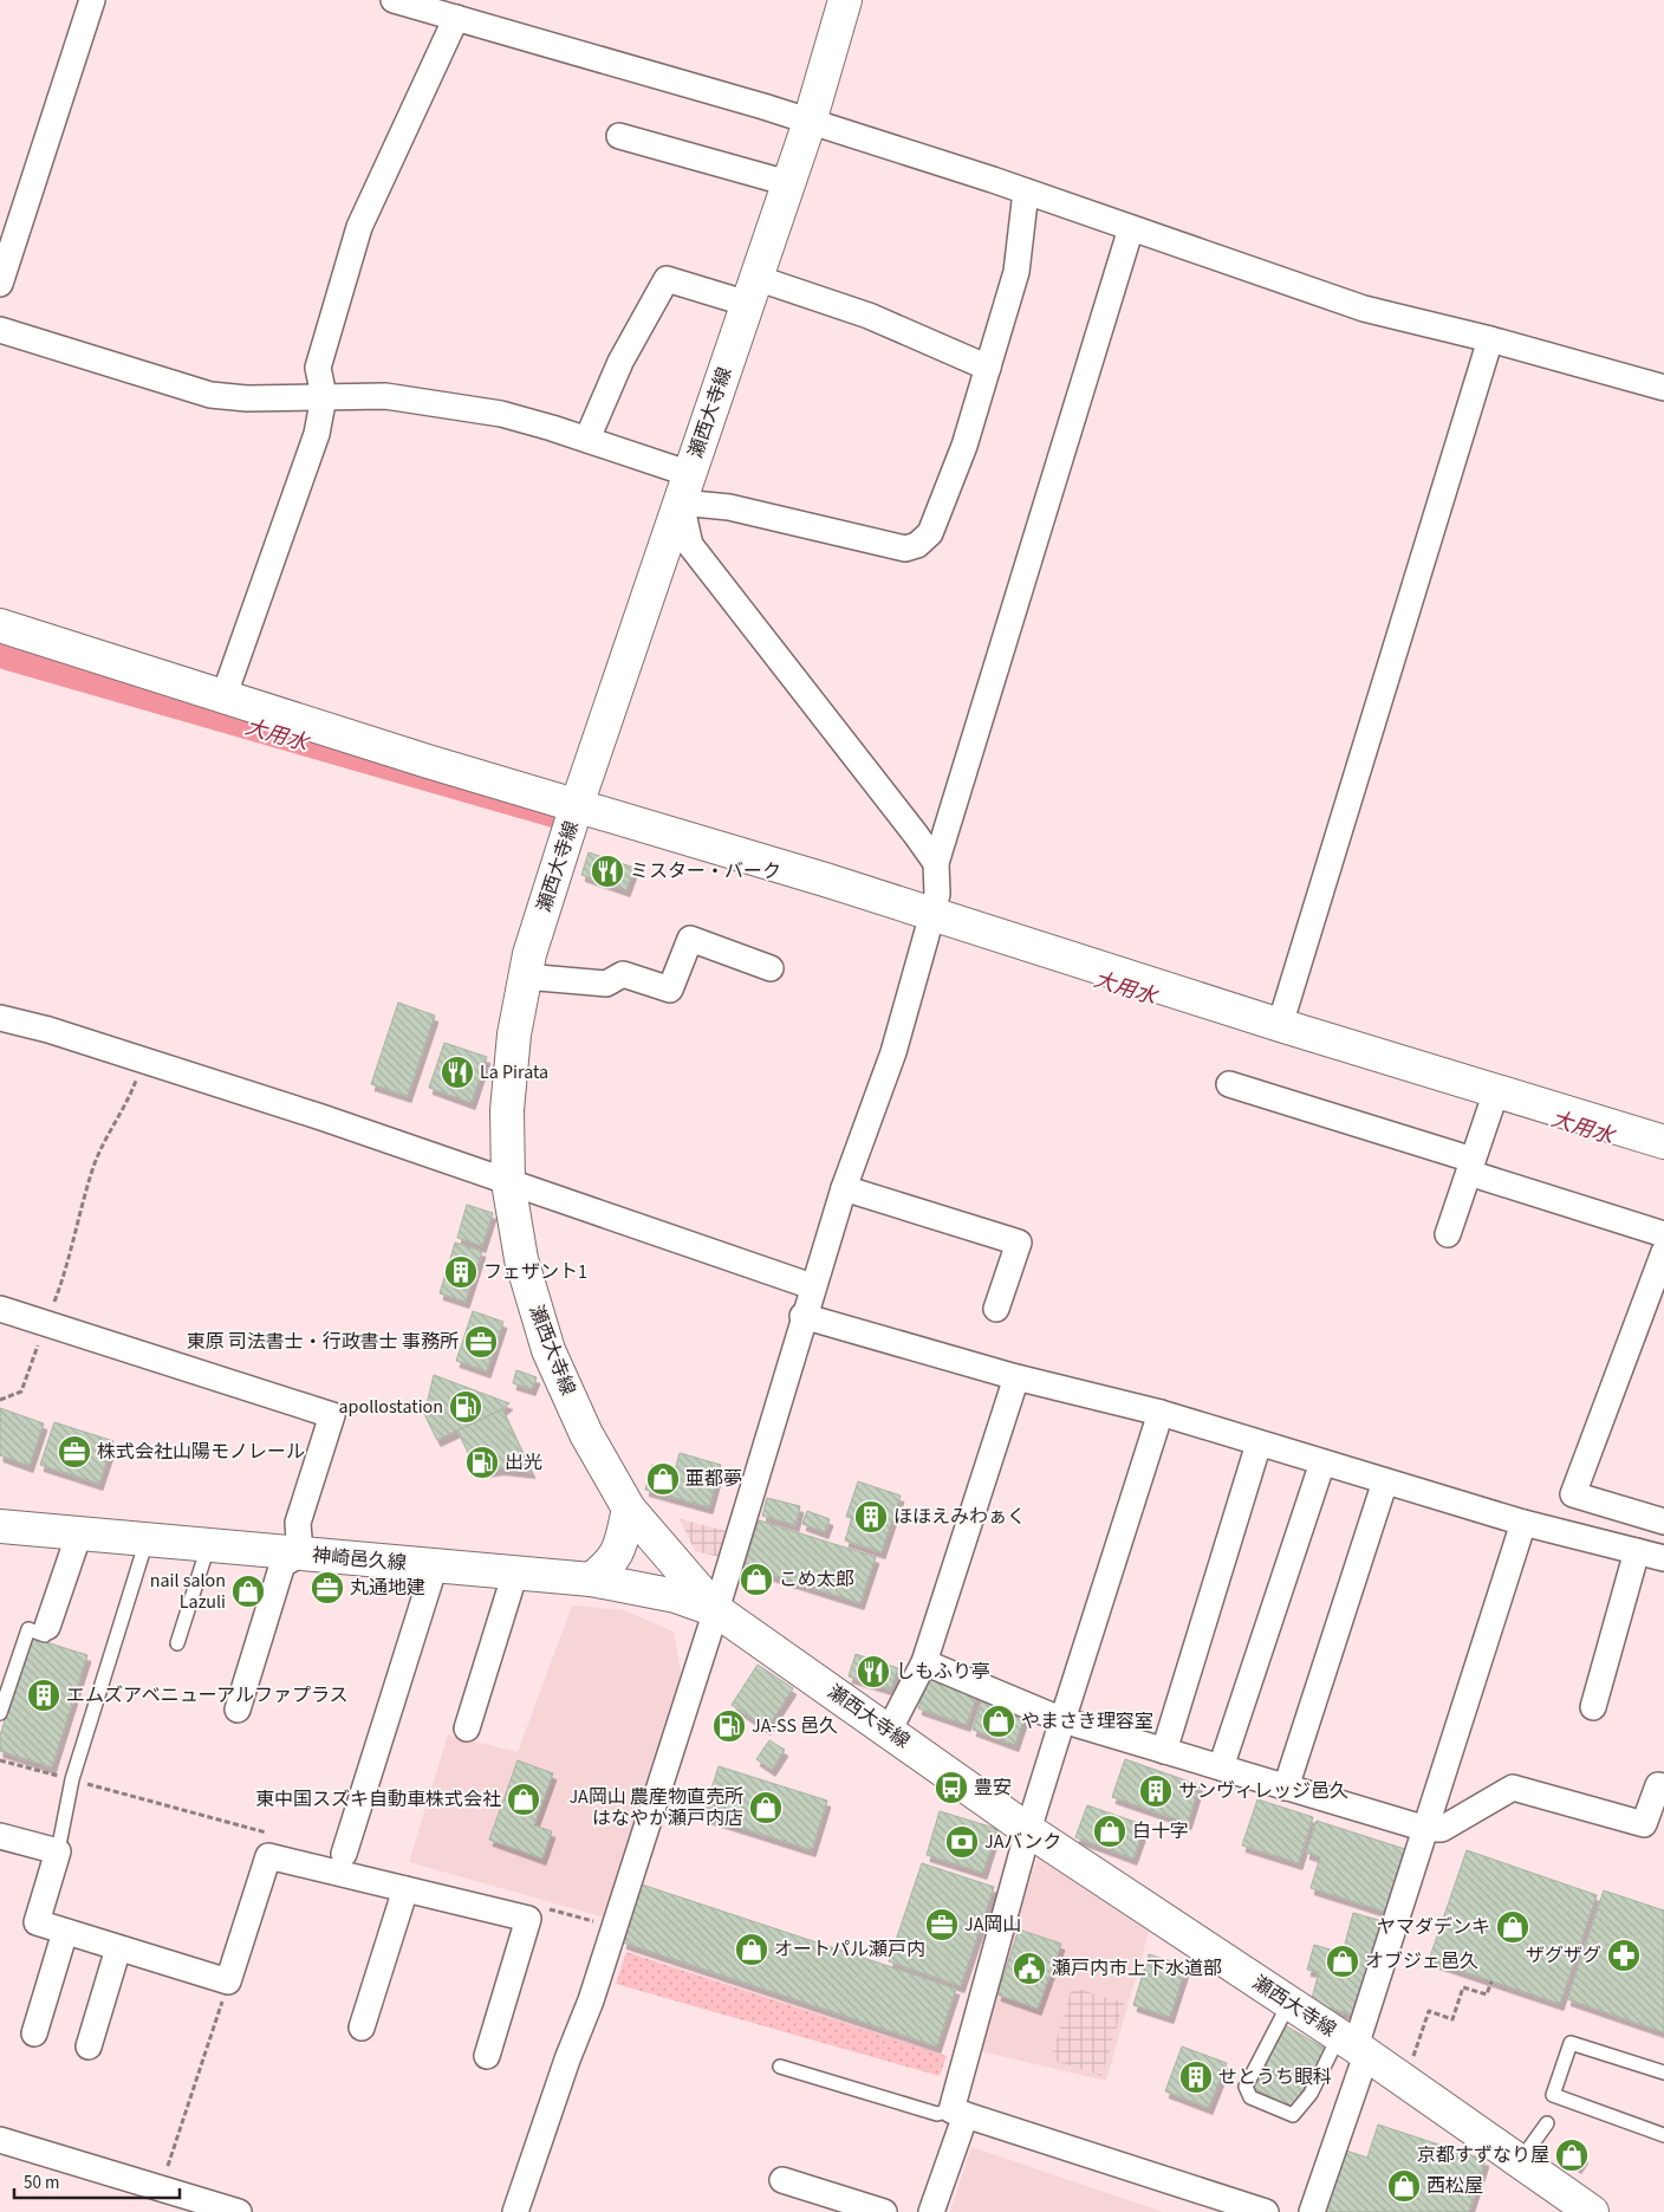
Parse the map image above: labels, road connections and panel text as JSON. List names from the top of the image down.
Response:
{
  "streets": {
    "main road": ["瀬西大寺線", "神崎邑久線"]
  },
  "crossings": [
    ["瀬西大寺線", "神崎邑久線"]
  ],
  "water": ["大用水"],
  "places": {
    "restaurant": ["ミスター・バーク", "La Pirata", "しもふり亭"],
    "building": [
      "フェザント1",
      "ほほえみわぁく",
      "エムズアベニューアルファプラス",
      "サンヴィレッジ邑久",
      "せとうち眼科"
    ],
    "office": [
      "東原 司法書士・行政書士 事務所",
      "株式会社山陽モノレール",
      "丸通地建",
      "JA岡山"
    ],
    "fuel station": ["apollostation", "出光", "JA-SS 邑久"],
    "shop": [
      "亜都夢",
      "こめ太郎",
      "nail salon Lazuli",
      "やまさき理容室",
      "東中国スズキ自動車株式会社",
      "JA岡山 農産物直売所 はなやか瀬戸内店",
      "白十字",
      "ヤマダデンキ",
      "オートパル瀬戸内",
      "オブジェ邑久",
      "京都すずなり屋",
      "西松屋"
    ],
    "bus stop": ["豊安"],
    "bank": ["JAバンク"],
    "pharmacy": ["ザグザグ"],
    "public building": ["瀬戸内市上下水道部"]
  },
  "scale_bar": "50 m"
}
